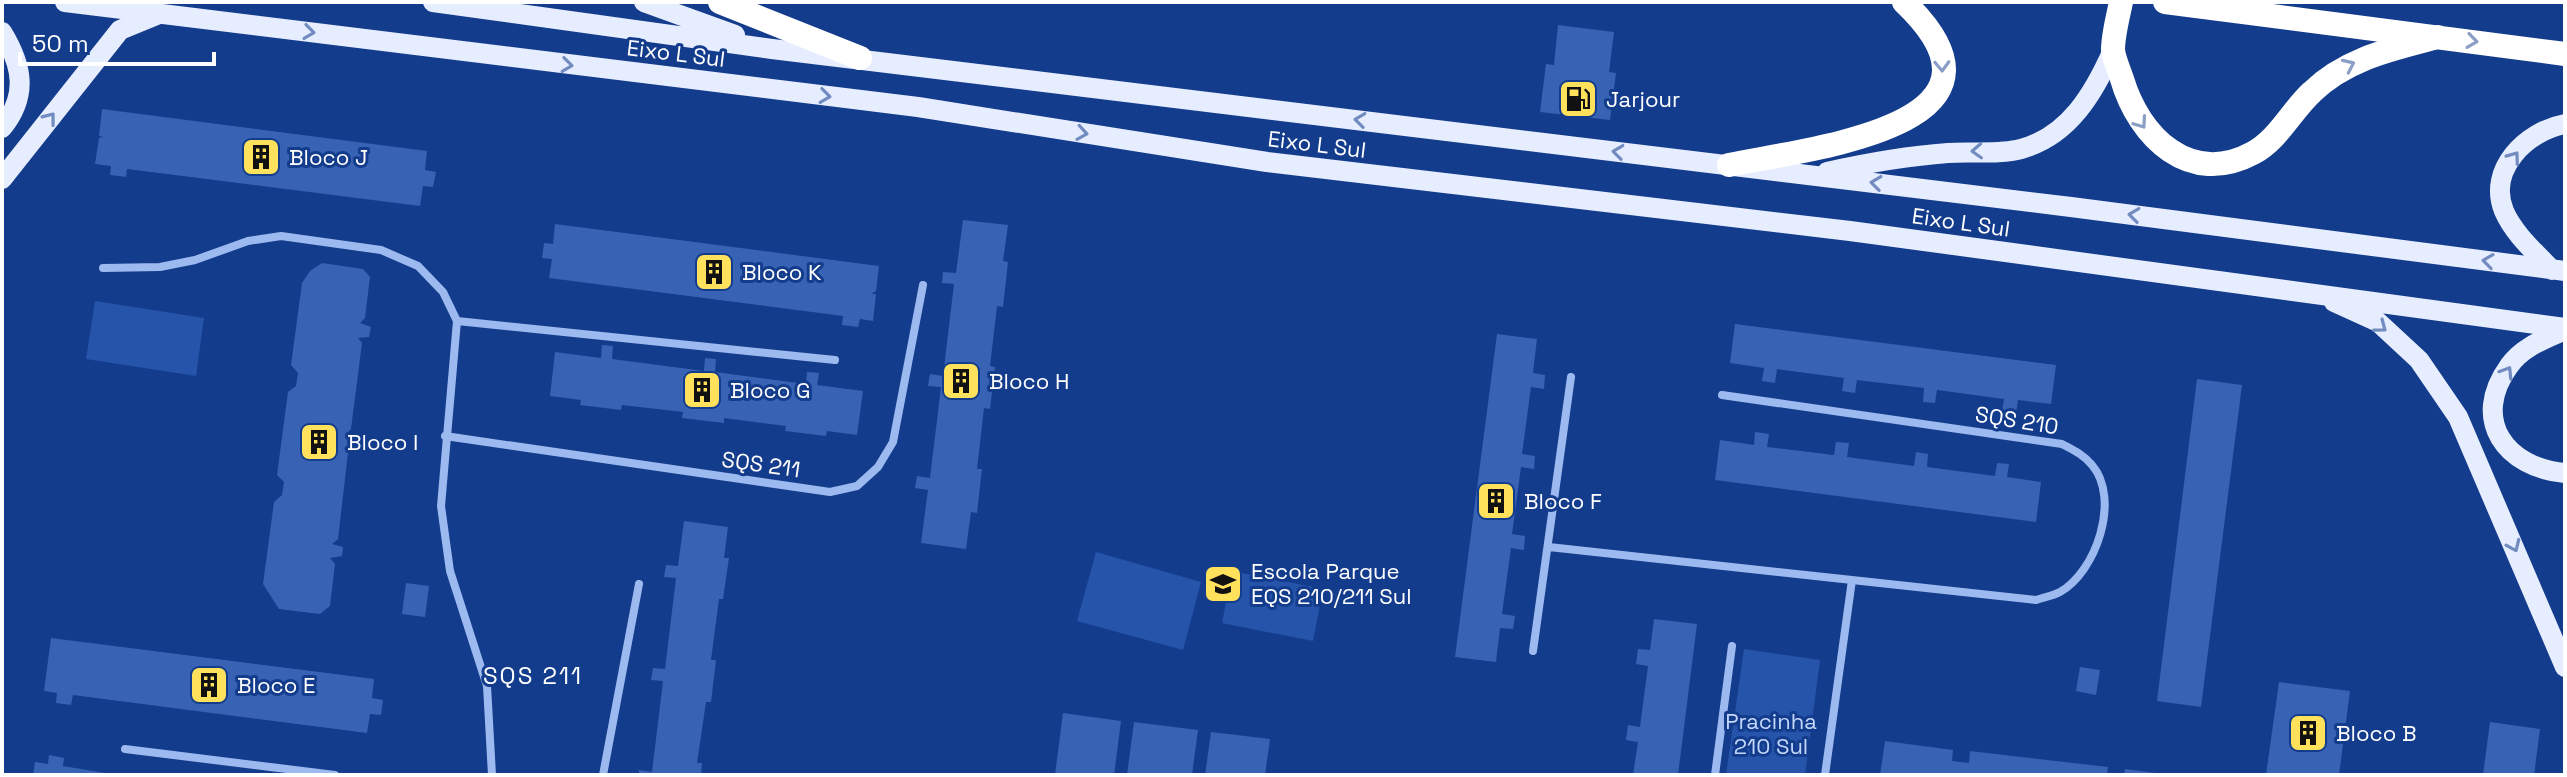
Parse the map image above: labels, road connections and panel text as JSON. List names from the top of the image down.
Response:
{
  "streets": {
    "main road": ["Eixo L Sul"],
    "street": ["SQS 210", "SQS 211"]
  },
  "districts": ["SQS 211"],
  "parks": ["Pracinha 210 Sul"],
  "places": {
    "fuel station": ["Jarjour"],
    "building": [
      "Bloco J",
      "Bloco K",
      "Bloco H",
      "Bloco G",
      "Bloco I",
      "Bloco F",
      "Bloco E",
      "Bloco B"
    ],
    "school or university": ["Escola Parque EQS 210/211 Sul"]
  },
  "scale_bar": "50 m"
}
